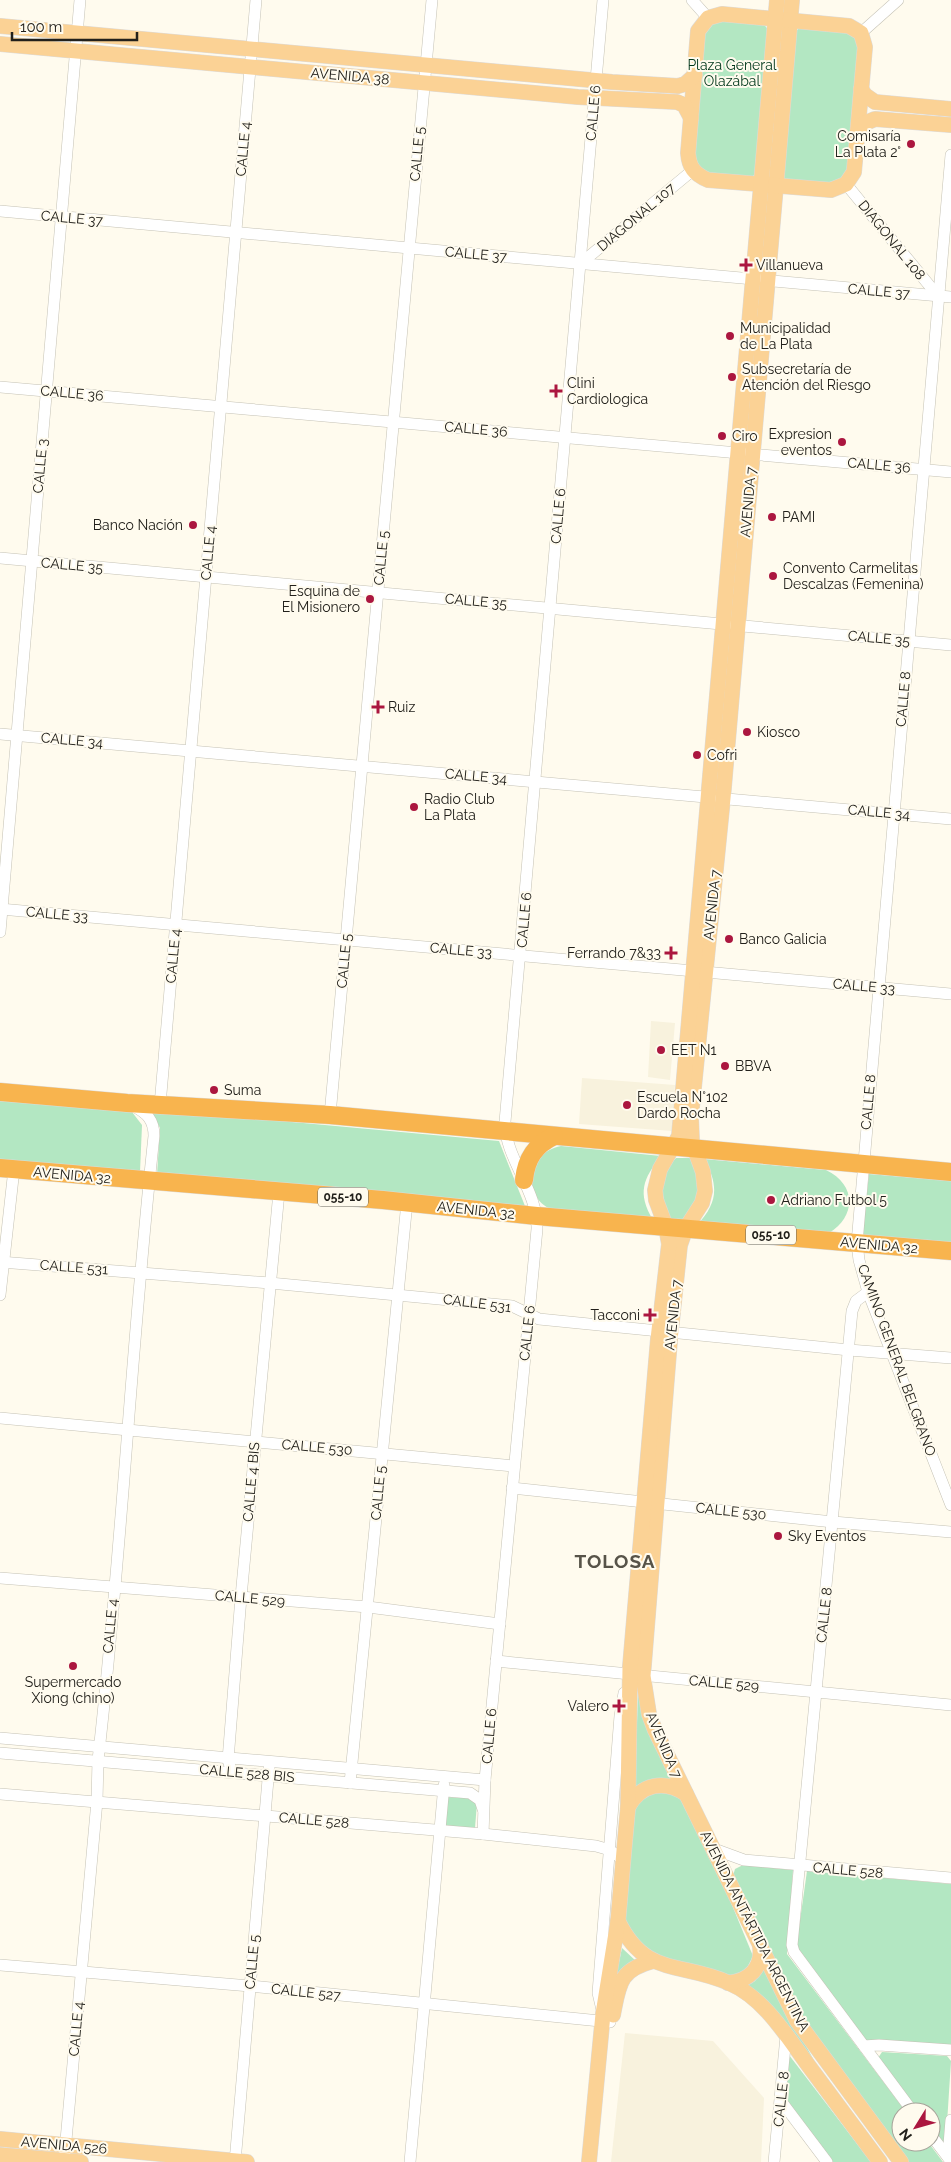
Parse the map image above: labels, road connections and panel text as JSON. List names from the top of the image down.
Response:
{
  "streets": {
    "highway": ["AVENIDA 32", "055-10"],
    "main road": [
      "AVENIDA 38",
      "AVENIDA 7",
      "AVENIDA ANTÁRTIDA ARGENTINA",
      "AVENIDA 526"
    ],
    "street": [
      "CALLE 6",
      "CALLE 4",
      "CALLE 5",
      "DIAGONAL 107",
      "CALLE 37",
      "DIAGONAL 108",
      "CALLE 36",
      "CALLE 3",
      "CALLE 35",
      "CALLE 8",
      "CALLE 34",
      "CALLE 33",
      "CALLE 531",
      "CAMINO GENERAL BELGRANO",
      "CALLE 530",
      "CALLE 4 BIS",
      "CALLE 529",
      "CALLE 528 BIS",
      "CALLE 528",
      "CALLE 527"
    ]
  },
  "crossings": [
    ["AVENIDA 38", "CALLE 6"],
    ["AVENIDA 38", "CALLE 4"],
    ["AVENIDA 38", "CALLE 5"],
    ["AVENIDA 38", "CALLE 3"],
    ["CALLE 6", "DIAGONAL 107"],
    ["CALLE 6", "CALLE 37"],
    ["CALLE 6", "CALLE 36"],
    ["CALLE 6", "CALLE 35"],
    ["CALLE 6", "CALLE 34"],
    ["CALLE 6", "CALLE 33"],
    ["CALLE 6", "AVENIDA 32"],
    ["CALLE 6", "CALLE 531"],
    ["CALLE 6", "CALLE 530"],
    ["CALLE 6", "CALLE 529"],
    ["CALLE 6", "CALLE 528 BIS"],
    ["CALLE 6", "CALLE 528"],
    ["CALLE 4", "CALLE 37"],
    ["CALLE 4", "CALLE 36"],
    ["CALLE 4", "CALLE 35"],
    ["CALLE 4", "CALLE 34"],
    ["CALLE 4", "CALLE 33"],
    ["CALLE 4", "AVENIDA 32"],
    ["CALLE 4", "CALLE 531"],
    ["CALLE 4", "CALLE 530"],
    ["CALLE 4", "CALLE 529"],
    ["CALLE 4", "CALLE 528 BIS"],
    ["CALLE 4", "CALLE 528"],
    ["CALLE 4", "CALLE 527"],
    ["CALLE 4", "AVENIDA 526"],
    ["CALLE 5", "CALLE 37"],
    ["CALLE 5", "CALLE 36"],
    ["CALLE 5", "CALLE 35"],
    ["CALLE 5", "CALLE 34"],
    ["CALLE 5", "CALLE 33"],
    ["CALLE 5", "AVENIDA 32"],
    ["CALLE 5", "CALLE 531"],
    ["CALLE 5", "CALLE 530"],
    ["CALLE 5", "CALLE 529"],
    ["CALLE 5", "CALLE 528 BIS"],
    ["CALLE 5", "CALLE 528"],
    ["CALLE 5", "CALLE 527"],
    ["CALLE 5", "AVENIDA 526"],
    ["DIAGONAL 107", "CALLE 37"],
    ["CALLE 37", "DIAGONAL 108"],
    ["CALLE 37", "CALLE 3"],
    ["CALLE 37", "AVENIDA 7"],
    ["CALLE 37", "CALLE 8"],
    ["DIAGONAL 108", "CALLE 8"],
    ["CALLE 36", "CALLE 3"],
    ["CALLE 36", "AVENIDA 7"],
    ["CALLE 36", "CALLE 8"],
    ["CALLE 3", "CALLE 35"],
    ["CALLE 3", "CALLE 34"],
    ["CALLE 3", "CALLE 33"],
    ["AVENIDA 7", "CALLE 35"],
    ["AVENIDA 7", "CALLE 34"],
    ["AVENIDA 7", "CALLE 33"],
    ["AVENIDA 7", "AVENIDA 32"],
    ["AVENIDA 7", "CALLE 531"],
    ["AVENIDA 7", "CALLE 530"],
    ["AVENIDA 7", "CALLE 529"],
    ["AVENIDA 7", "CALLE 528"],
    ["AVENIDA 7", "AVENIDA ANTÁRTIDA ARGENTINA"],
    ["AVENIDA 7", "CALLE 527"],
    ["CALLE 35", "CALLE 8"],
    ["CALLE 8", "CALLE 34"],
    ["CALLE 8", "CALLE 33"],
    ["CALLE 8", "AVENIDA 32"],
    ["CALLE 8", "CALLE 531"],
    ["CALLE 8", "CAMINO GENERAL BELGRANO"],
    ["CALLE 8", "CALLE 530"],
    ["CALLE 8", "CALLE 529"],
    ["CALLE 8", "CALLE 528"],
    ["CALLE 8", "AVENIDA ANTÁRTIDA ARGENTINA"],
    ["AVENIDA 32", "CAMINO GENERAL BELGRANO"],
    ["AVENIDA 32", "CALLE 4 BIS"],
    ["CALLE 531", "CAMINO GENERAL BELGRANO"],
    ["CALLE 531", "CALLE 4 BIS"],
    ["CALLE 530", "CALLE 4 BIS"],
    ["CALLE 4 BIS", "CALLE 529"],
    ["CALLE 4 BIS", "CALLE 528 BIS"],
    ["CALLE 528", "AVENIDA ANTÁRTIDA ARGENTINA"]
  ],
  "districts": ["TOLOSA"],
  "parks": ["Plaza General Olazábal"],
  "places": {
    "other": [
      "Comisaría La Plata 2°",
      "Municipalidad de La Plata",
      "Subsecretaría de Atención del Riesgo",
      "Ciro",
      "Expresion eventos",
      "PAMI",
      "Banco Nación",
      "Convento Carmelitas Descalzas (Femenina)",
      "Esquina de El Misionero",
      "Kiosco",
      "Cofri",
      "Radio Club La Plata",
      "Banco Galicia",
      "EET N1",
      "BBVA",
      "Suma",
      "Escuela N°102 Dardo Rocha",
      "Adriano Futbol 5",
      "Sky Eventos",
      "Supermercado Xiong (chino)"
    ],
    "health": [
      "Villanueva",
      "Clini Cardiologica",
      "Ruiz",
      "Ferrando 7&33",
      "Tacconi",
      "Valero"
    ]
  },
  "scale_bar": "100 m",
  "north": "bottom left"
}
